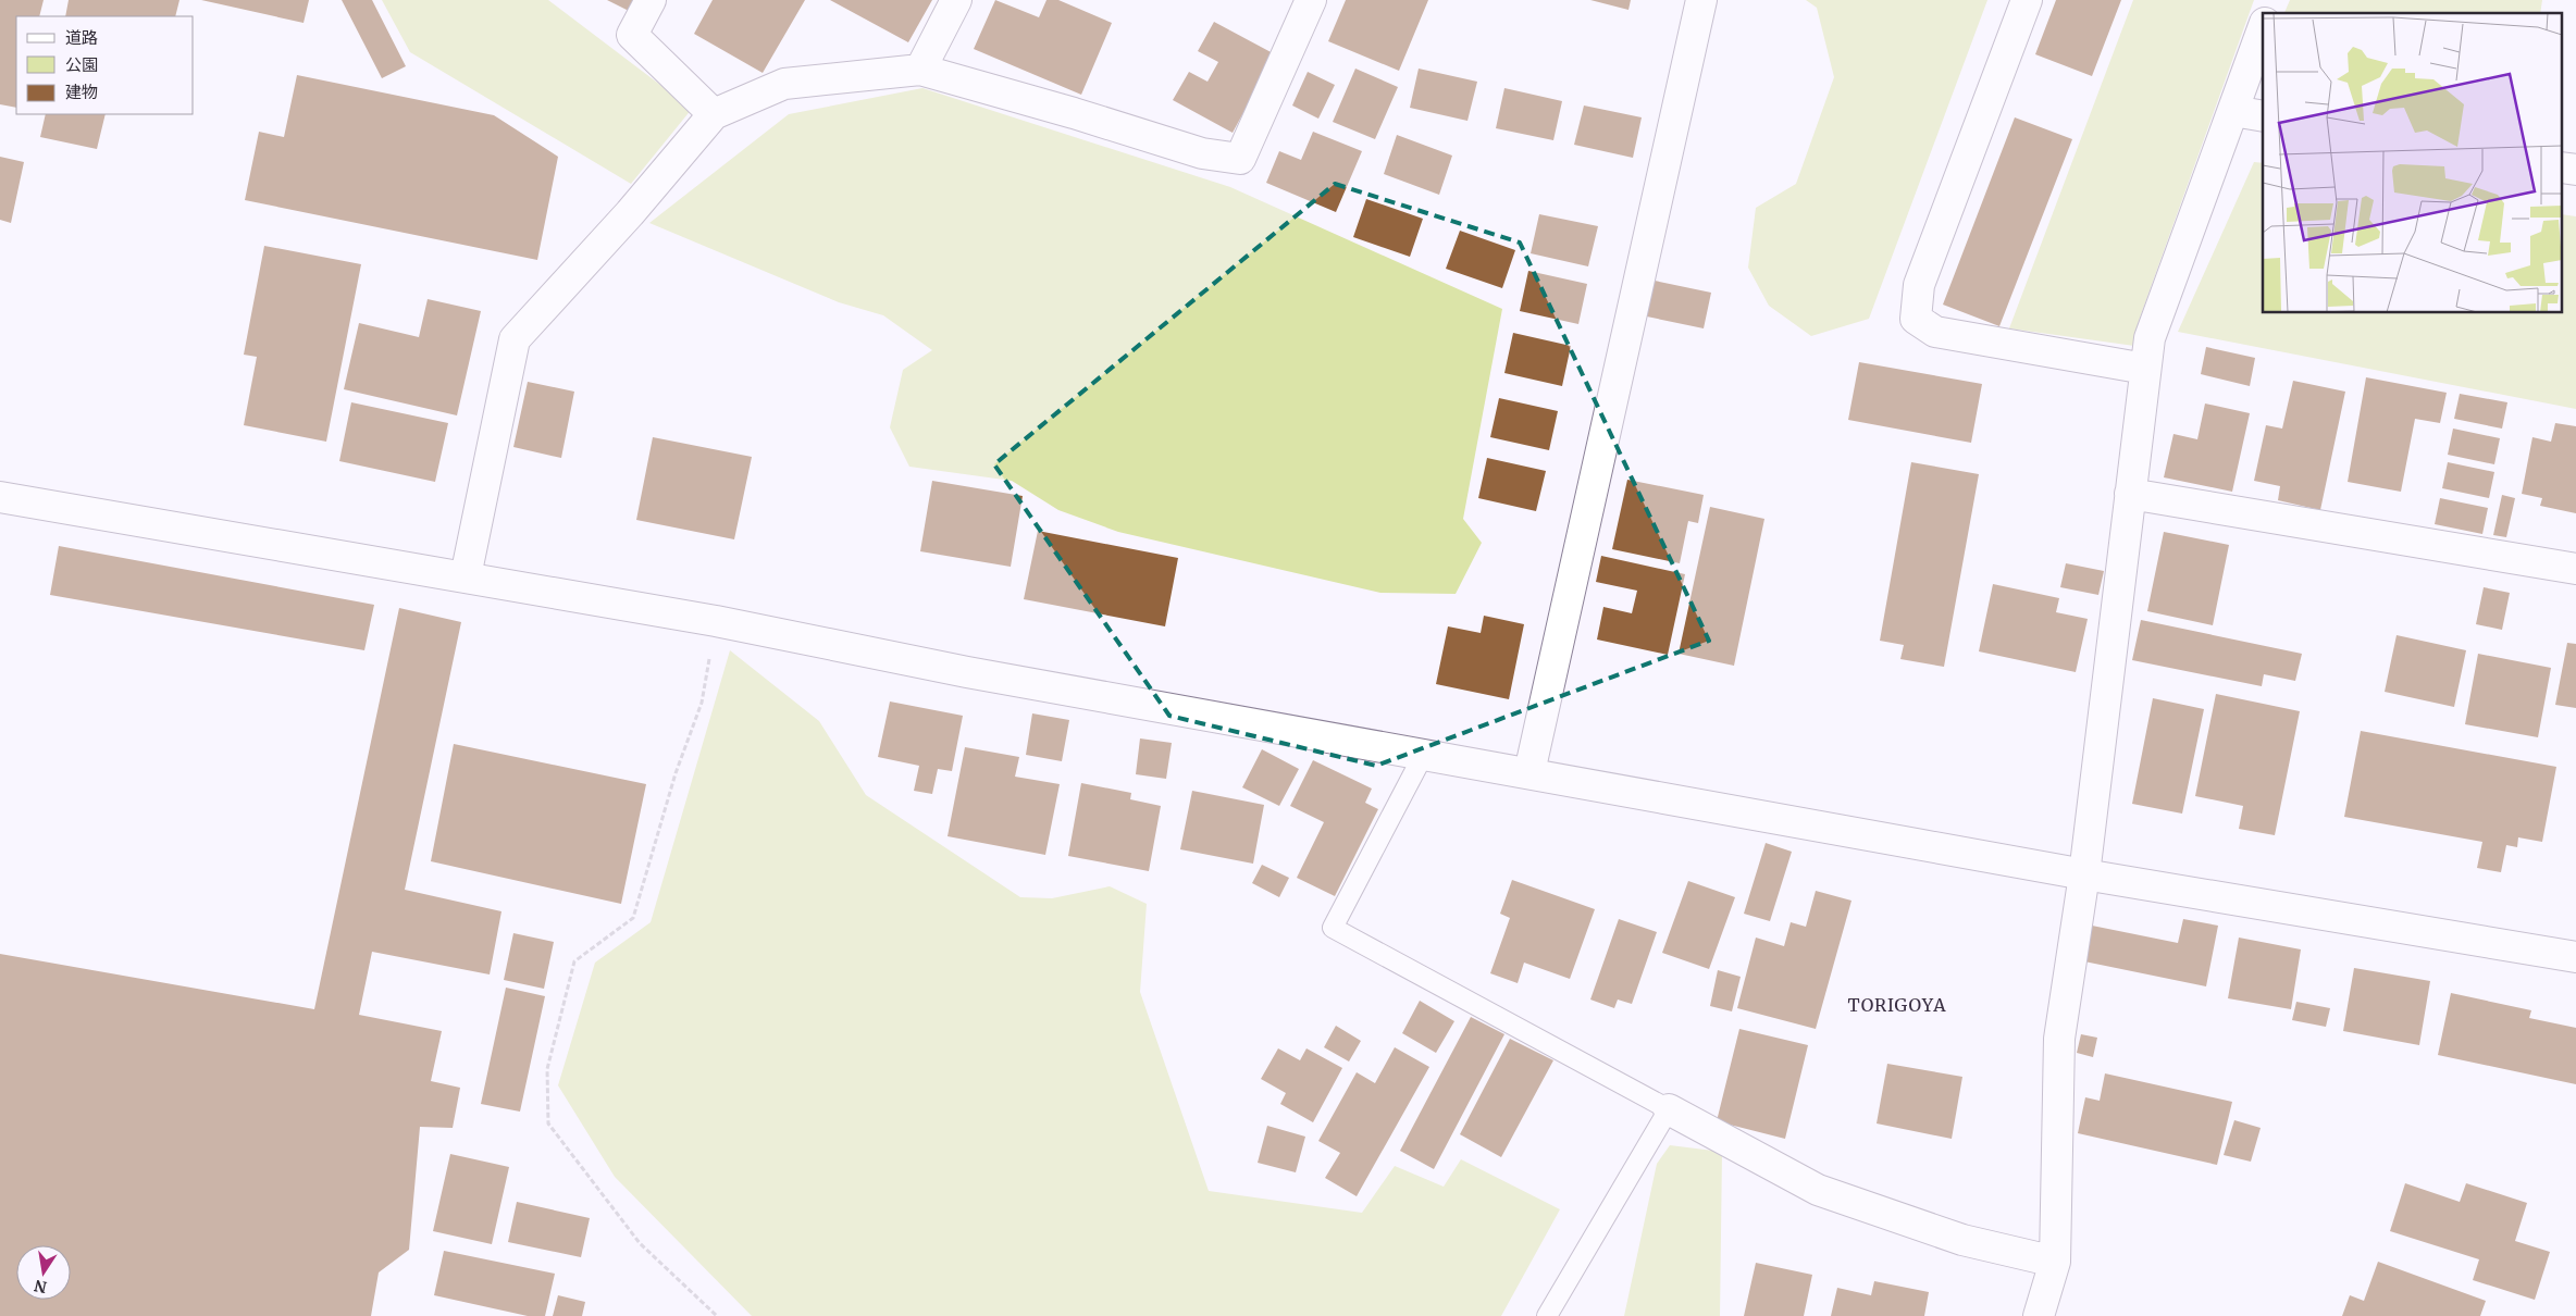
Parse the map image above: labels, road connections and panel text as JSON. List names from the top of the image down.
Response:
{
  "districts": ["TORIGOYA"],
  "legend": ["道路", "公園", "建物"],
  "north": "bottom"
}
